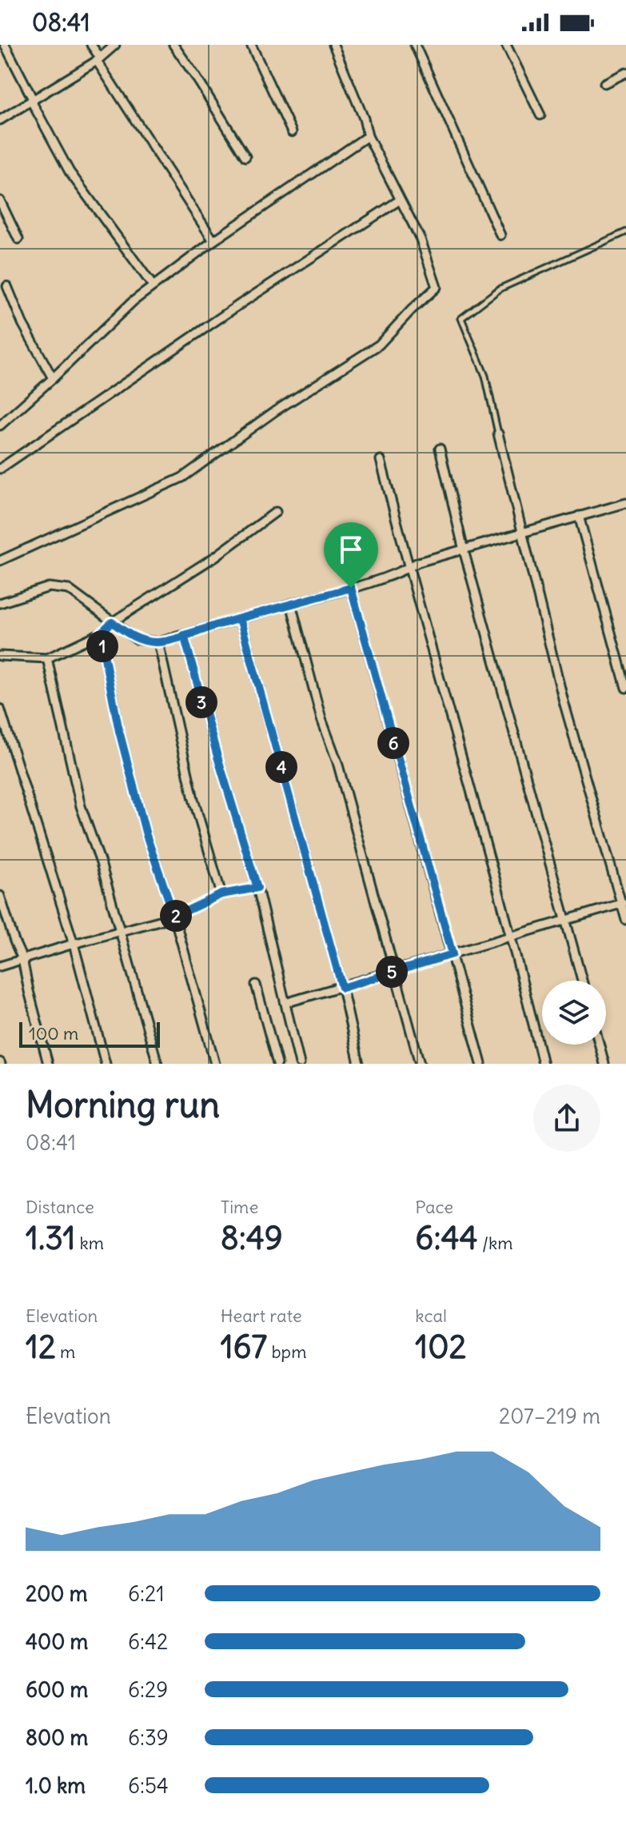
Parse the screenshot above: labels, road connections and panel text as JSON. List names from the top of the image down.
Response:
{
  "scale_bar": "100 m",
  "page": {
    "status": "08:41",
    "pins": [
      "1",
      "3",
      "6",
      "4",
      "2",
      "5"
    ],
    "scale": "100 m",
    "heading": ["Morning run", "08:41"],
    "stats": [
      ["Distance", "1.31 km"],
      ["Time", "8:49"],
      ["Pace", "6:44 /km"],
      ["Elevation", "12 m"],
      ["Heart rate", "167 bpm"],
      ["kcal", "102"]
    ],
    "chart": ["Elevation", "207–219 m"],
    "list": [
      {
        "name": "200 m",
        "note": "6:21"
      },
      {
        "name": "400 m",
        "note": "6:42"
      },
      {
        "name": "600 m",
        "note": "6:29"
      },
      {
        "name": "800 m",
        "note": "6:39"
      },
      {
        "name": "1.0 km",
        "note": "6:54"
      }
    ]
  }
}
